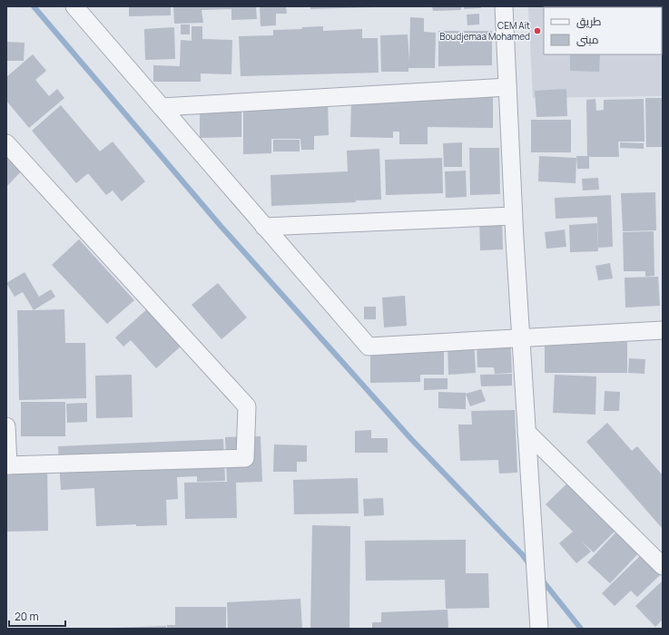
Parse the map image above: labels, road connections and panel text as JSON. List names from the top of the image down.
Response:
{
  "places": ["CEM Aït Boudjemaa Mohamed"],
  "legend": ["طريق", "مبنى"],
  "scale_bar": "20 m"
}
